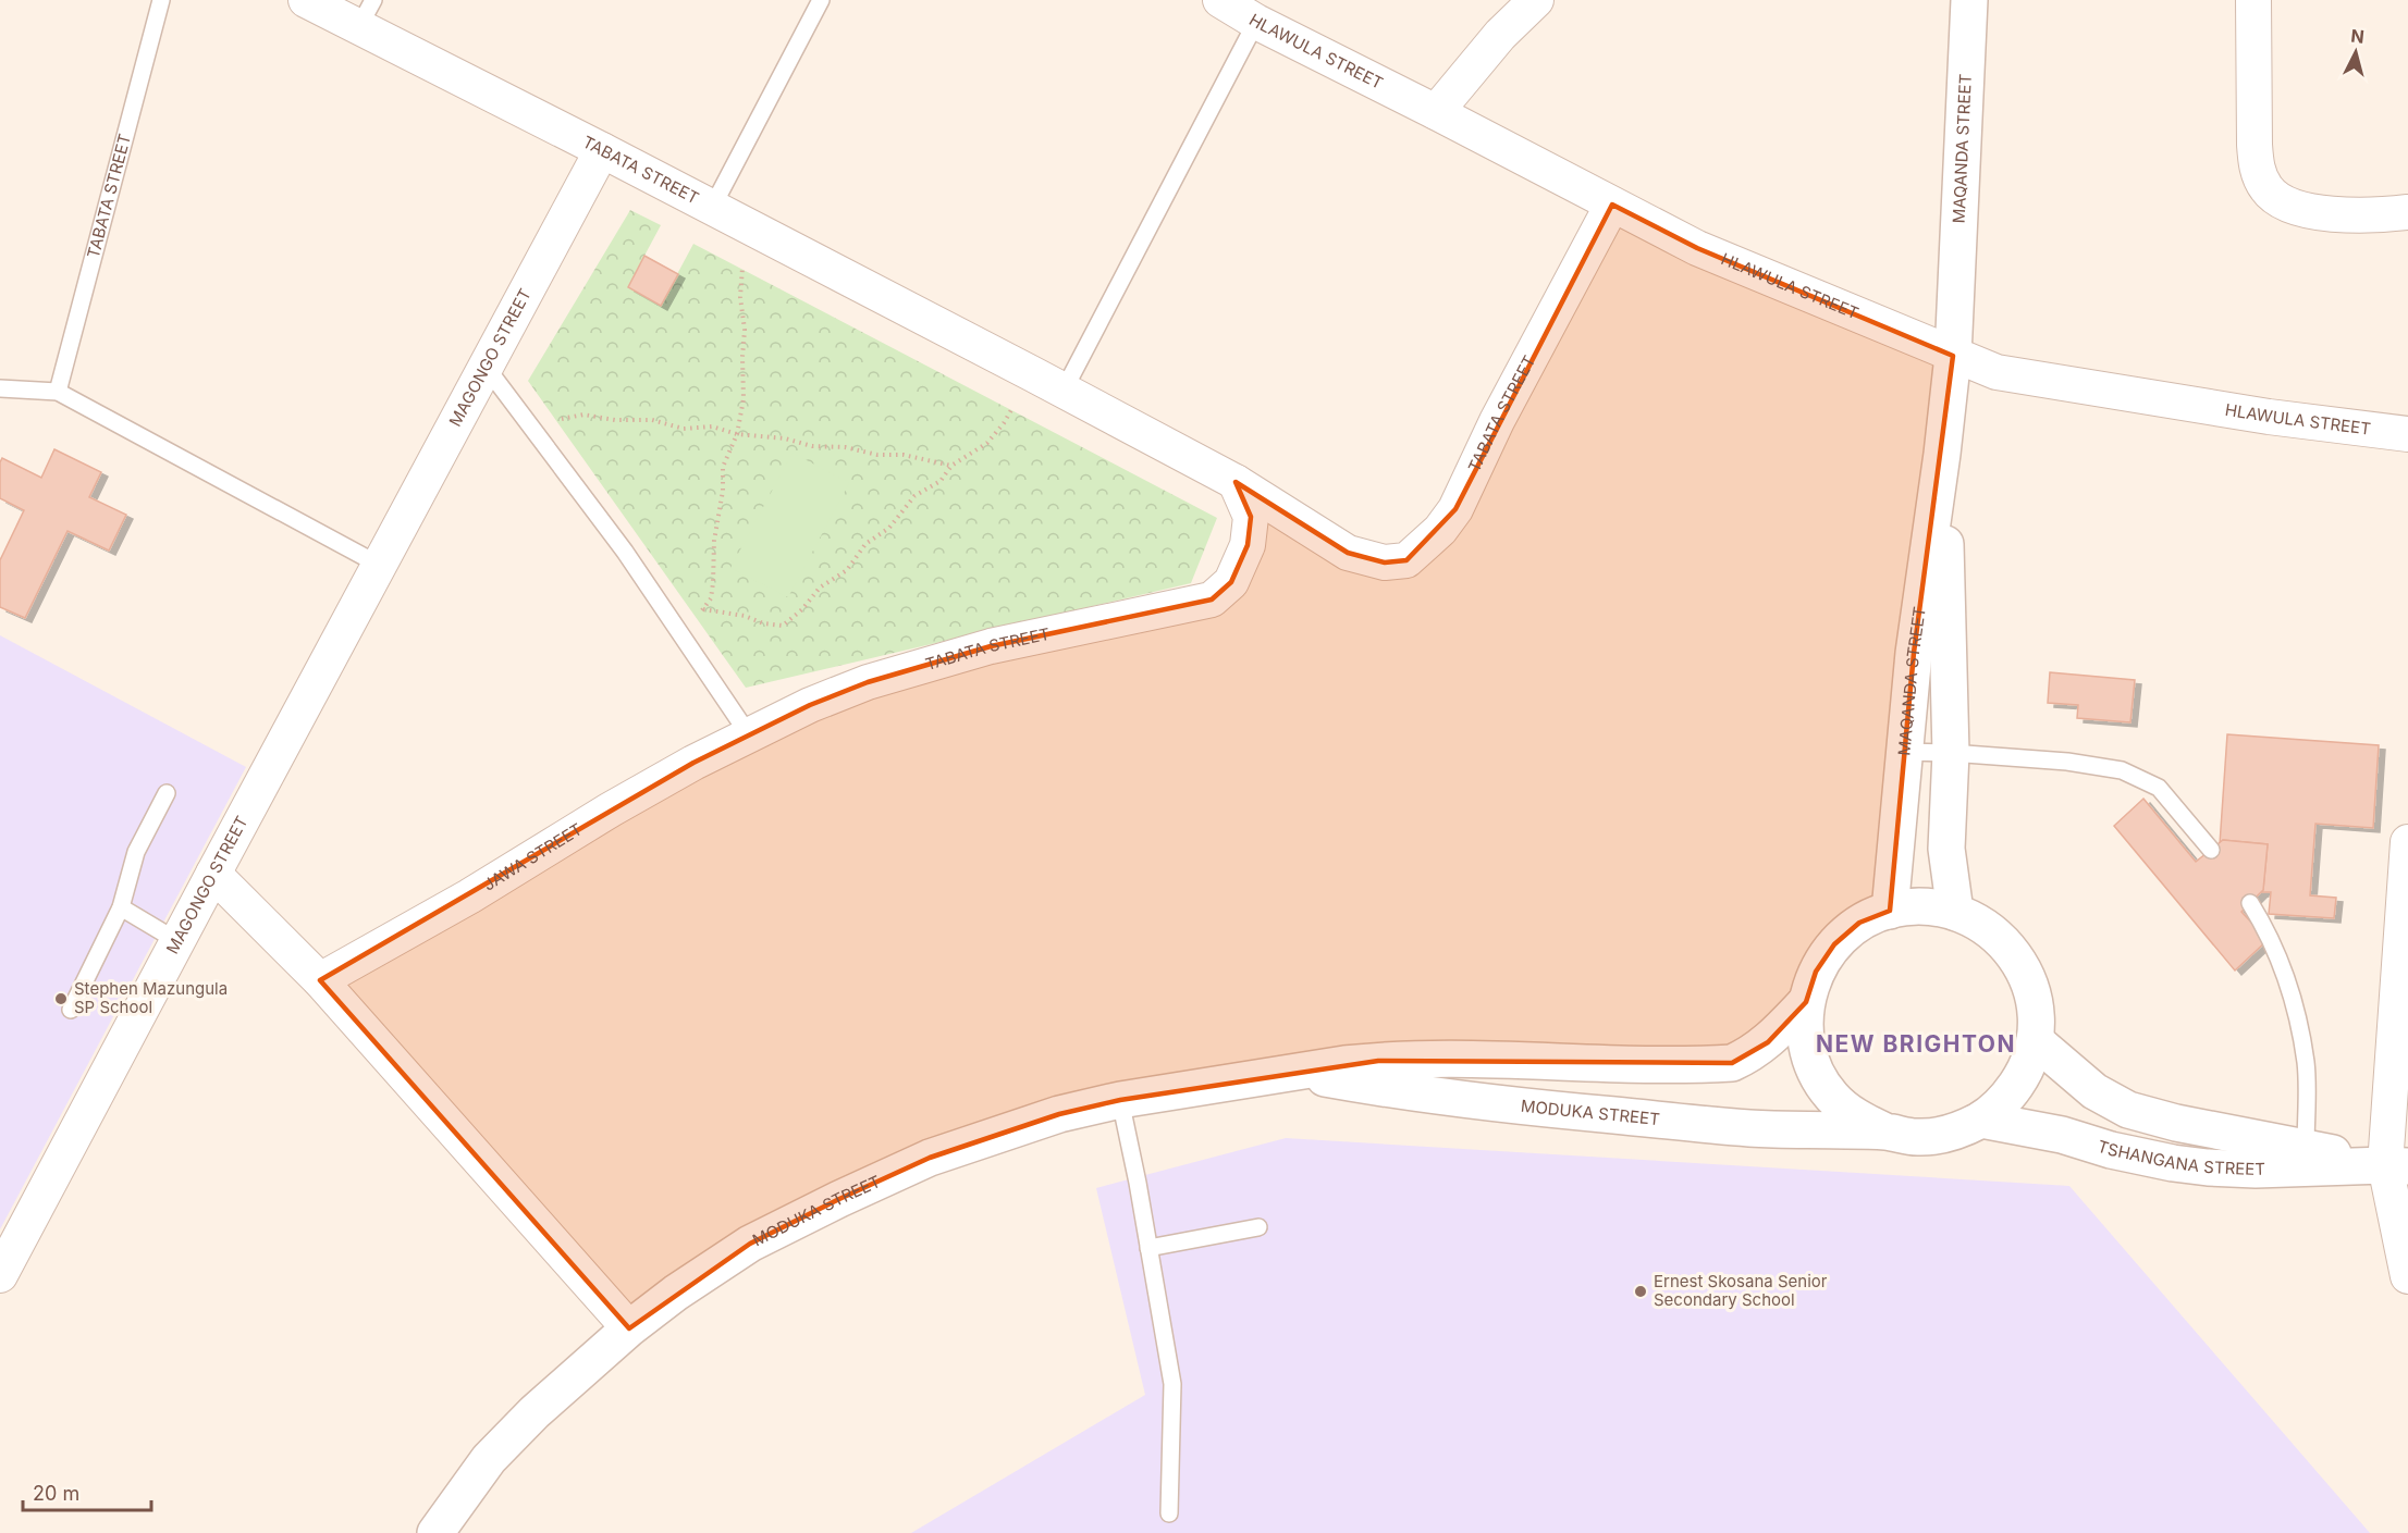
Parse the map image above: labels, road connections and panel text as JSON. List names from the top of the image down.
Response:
{
  "streets": {
    "street": [
      "HLAWULA STREET",
      "MAQANDA STREET",
      "TABATA STREET",
      "MAGONGO STREET",
      "JAWA STREET",
      "MODUKA STREET",
      "TSHANGANA STREET"
    ]
  },
  "crossings": [
    ["HLAWULA STREET", "MAQANDA STREET"],
    ["HLAWULA STREET", "TABATA STREET"],
    ["MAQANDA STREET", "MODUKA STREET"],
    ["MAQANDA STREET", "TSHANGANA STREET"],
    ["TABATA STREET", "MAGONGO STREET"],
    ["TABATA STREET", "JAWA STREET"],
    ["MODUKA STREET", "TSHANGANA STREET"]
  ],
  "districts": ["NEW BRIGHTON"],
  "places": ["Stephen Mazungula SP School", "Ernest Skosana Senior Secondary School"],
  "scale_bar": "20 m",
  "north": "top"
}
